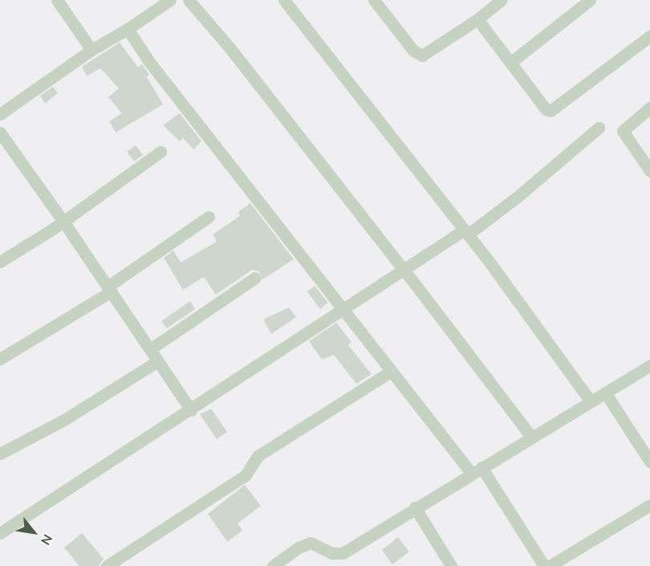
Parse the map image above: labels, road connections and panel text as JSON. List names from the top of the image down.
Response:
{
  "north": "bottom right"
}
